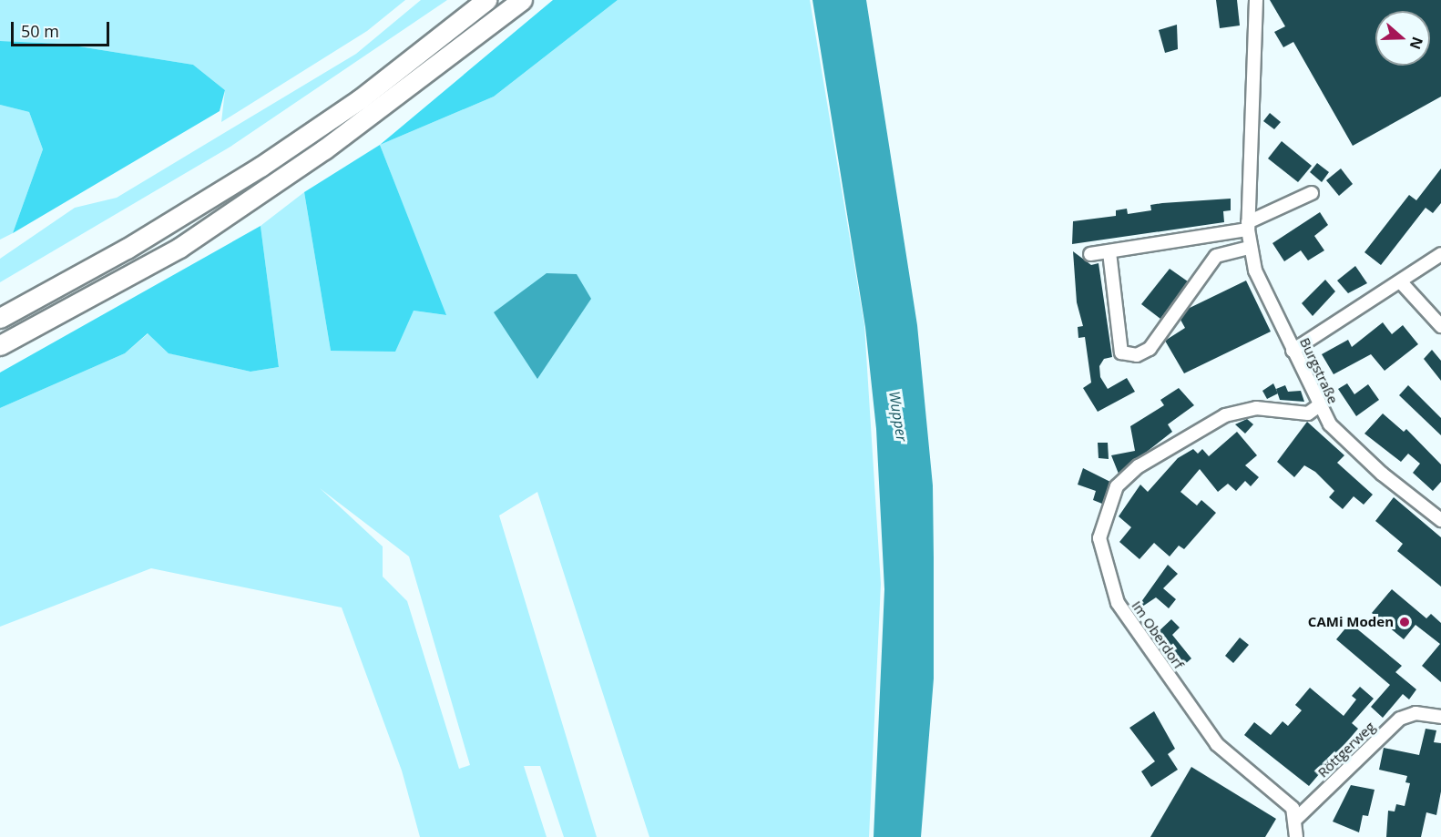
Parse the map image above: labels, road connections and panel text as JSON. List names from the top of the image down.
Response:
{
  "streets": {
    "street": ["Burgstraße", "Im Oberdorf", "Röttgerweg"]
  },
  "crossings": [
    ["Burgstraße", "Im Oberdorf"],
    ["Im Oberdorf", "Röttgerweg"]
  ],
  "water": ["Wupper"],
  "places": ["CAMi Moden"],
  "scale_bar": "50 m",
  "north": "right"
}
